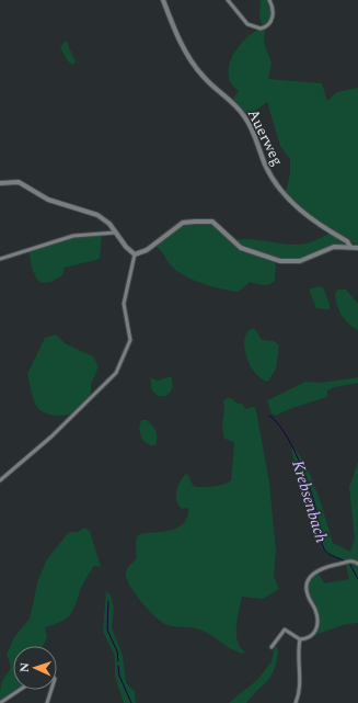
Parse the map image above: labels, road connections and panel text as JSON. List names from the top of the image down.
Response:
{
  "streets": {
    "street": ["Auerweg"]
  },
  "water": ["Krebsenbach"],
  "north": "left"
}
